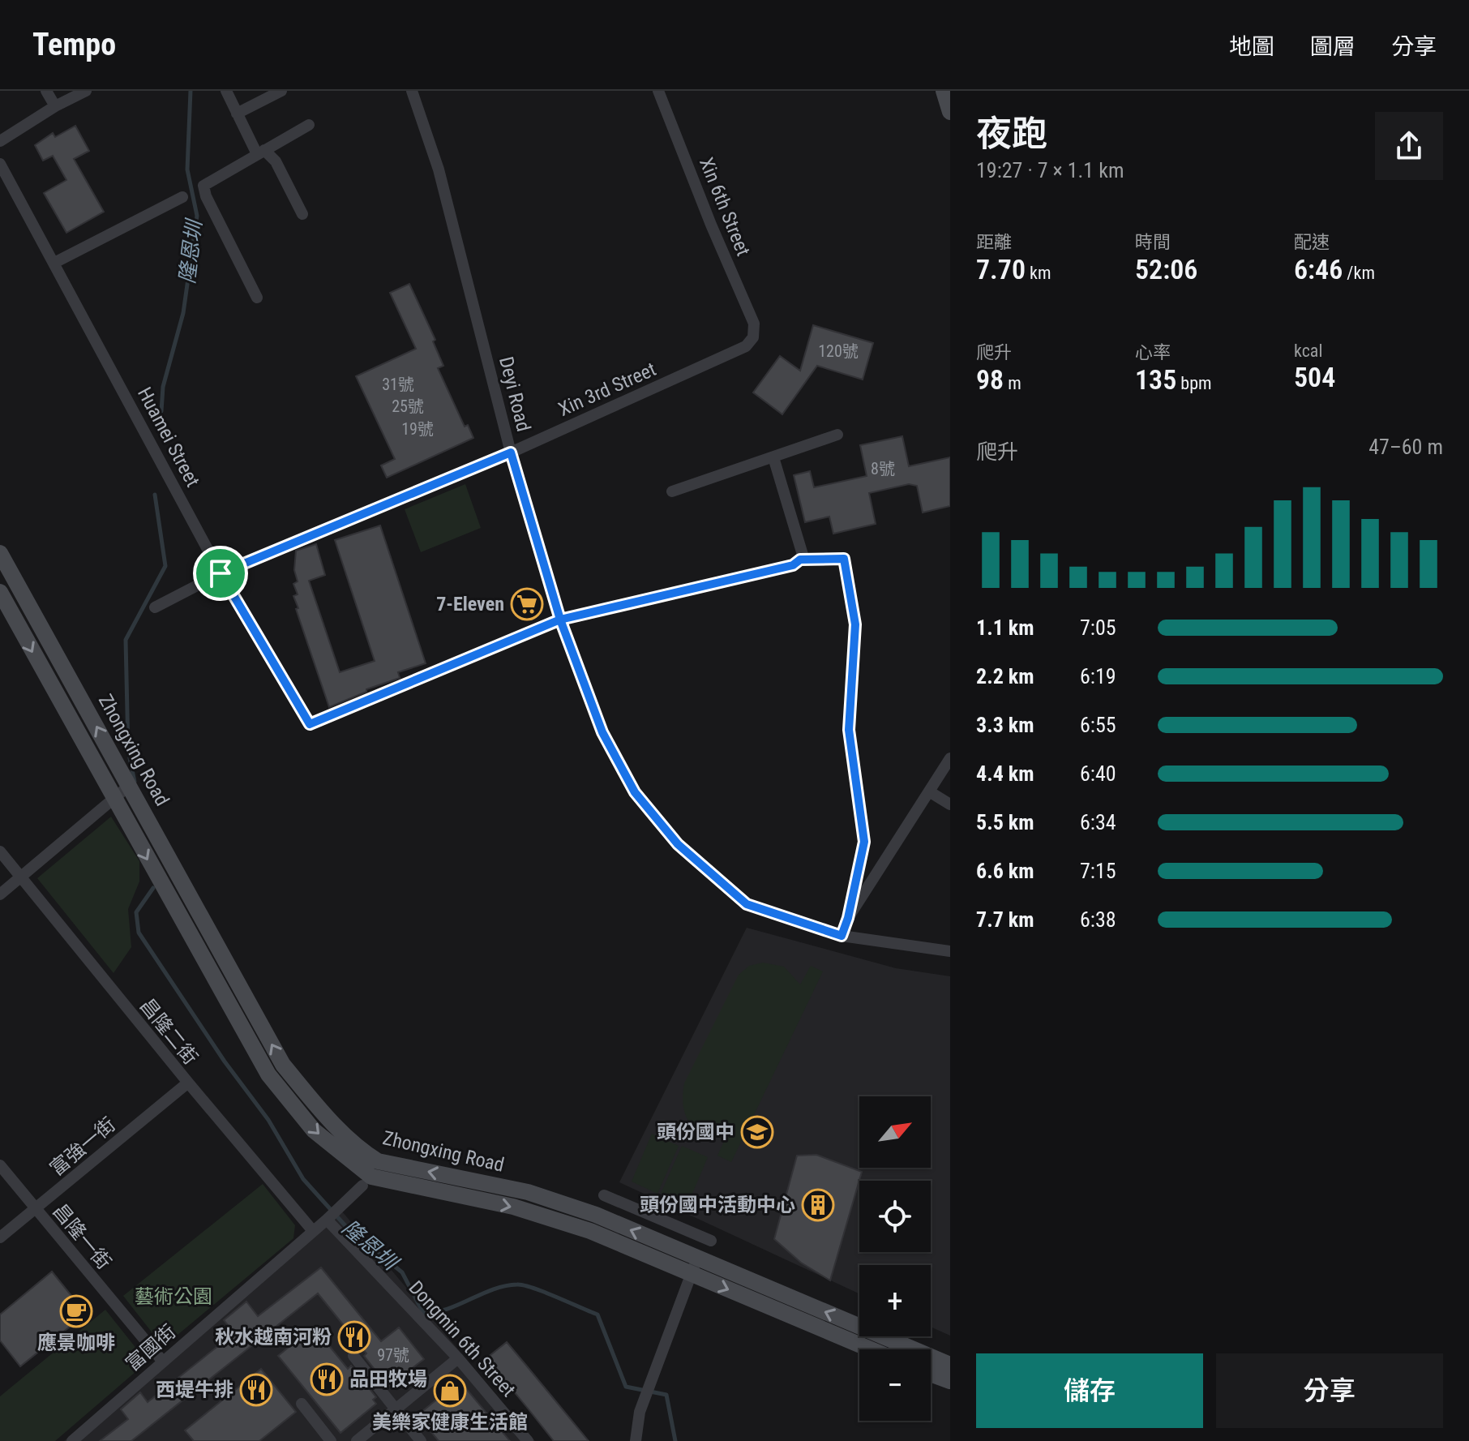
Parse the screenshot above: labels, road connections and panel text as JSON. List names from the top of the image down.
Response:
{
  "streets": {
    "street": [
      "Xin 6th Street",
      "Xin 3rd Street",
      "Deyi Road",
      "Huamei Street",
      "Zhongxing Road",
      "昌隆二街",
      "富強一街",
      "昌隆一街",
      "Dongmin 6th Street",
      "富國街"
    ]
  },
  "crossings": [
    ["Xin 6th Street", "Xin 3rd Street"],
    ["Xin 3rd Street", "Deyi Road"],
    ["Xin 3rd Street", "Huamei Street"],
    ["Deyi Road", "Huamei Street"],
    ["昌隆二街", "富強一街"],
    ["昌隆二街", "富國街"],
    ["富強一街", "昌隆一街"],
    ["昌隆一街", "富國街"]
  ],
  "water": ["隆恩圳"],
  "parks": ["藝術公園"],
  "places": {
    "supermarket": ["7-Eleven"],
    "school or university": ["頭份國中"],
    "building": ["頭份國中活動中心"],
    "cafe": ["應景咖啡"],
    "restaurant": ["秋水越南河粉", "品田牧場", "西堤牛排"],
    "shop": ["美樂家健康生活館"]
  },
  "house_numbers": [
    "120號",
    "31號",
    "25號",
    "19號",
    "8號",
    "97號"
  ],
  "north": "top right",
  "page": {
    "header": "Tempo",
    "nav": ["地圖", "圖層", "分享"],
    "heading": ["夜跑", "19:27 · 7 × 1.1 km"],
    "stats": [
      ["距離", "7.70 km"],
      ["時間", "52:06"],
      ["配速", "6:46 /km"],
      ["爬升", "98 m"],
      ["心率", "135 bpm"],
      ["kcal", "504"]
    ],
    "chart": ["爬升", "47–60 m"],
    "list": [
      {
        "name": "1.1 km",
        "note": "7:05"
      },
      {
        "name": "2.2 km",
        "note": "6:19"
      },
      {
        "name": "3.3 km",
        "note": "6:55"
      },
      {
        "name": "4.4 km",
        "note": "6:40"
      },
      {
        "name": "5.5 km",
        "note": "6:34"
      },
      {
        "name": "6.6 km",
        "note": "7:15"
      },
      {
        "name": "7.7 km",
        "note": "6:38"
      }
    ],
    "map_buttons": ["+", "−"],
    "buttons": ["儲存", "分享"]
  }
}
